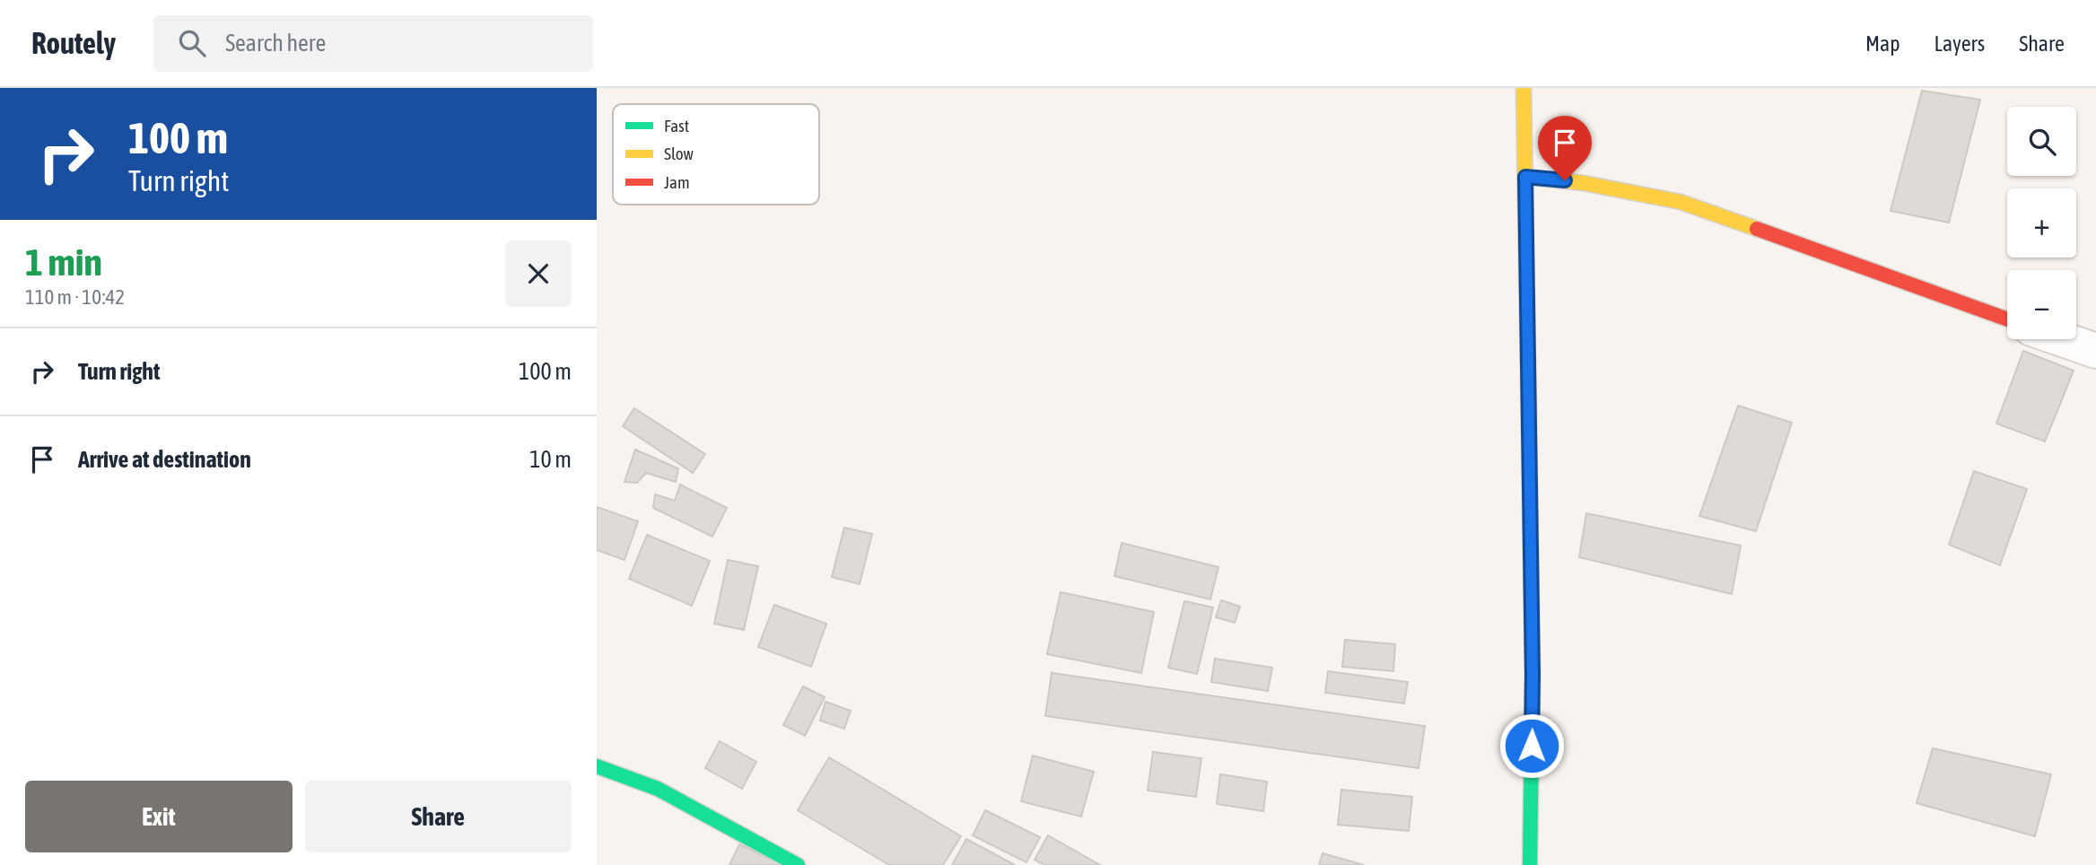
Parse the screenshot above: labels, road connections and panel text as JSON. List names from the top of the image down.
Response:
{
  "legend": ["Fast", "Slow", "Jam"],
  "page": {
    "header": "Routely",
    "search": "Search here",
    "nav": ["Map", "Layers", "Share"],
    "turn": ["100 m", "Turn right"],
    "map_buttons": ["+", "−"],
    "heading": ["1 min", "110 m · 10:42"],
    "list": [
      {
        "name": "Turn right",
        "value": "100 m"
      },
      {
        "name": "Arrive at destination",
        "value": "10 m"
      }
    ],
    "buttons": ["Exit", "Share"]
  }
}
